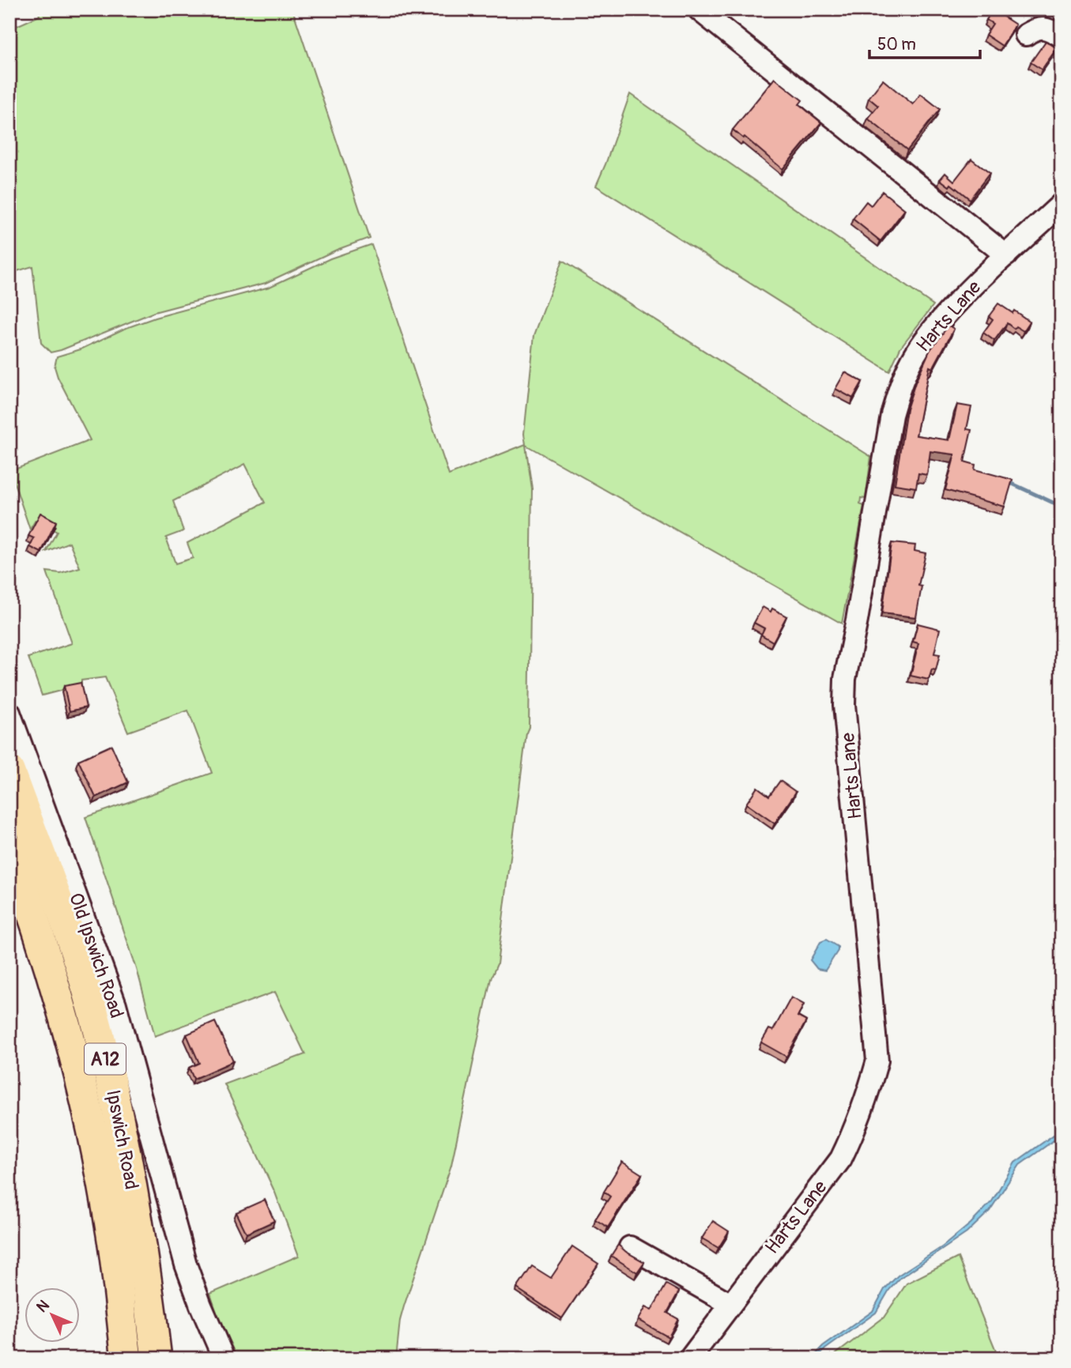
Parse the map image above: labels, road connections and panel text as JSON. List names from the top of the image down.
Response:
{
  "streets": {
    "highway": ["A12", "Ipswich Road"],
    "street": ["Harts Lane", "Old Ipswich Road"]
  },
  "crossings": [
    ["A12", "Ipswich Road"]
  ],
  "scale_bar": "50 m",
  "north": "top left"
}
